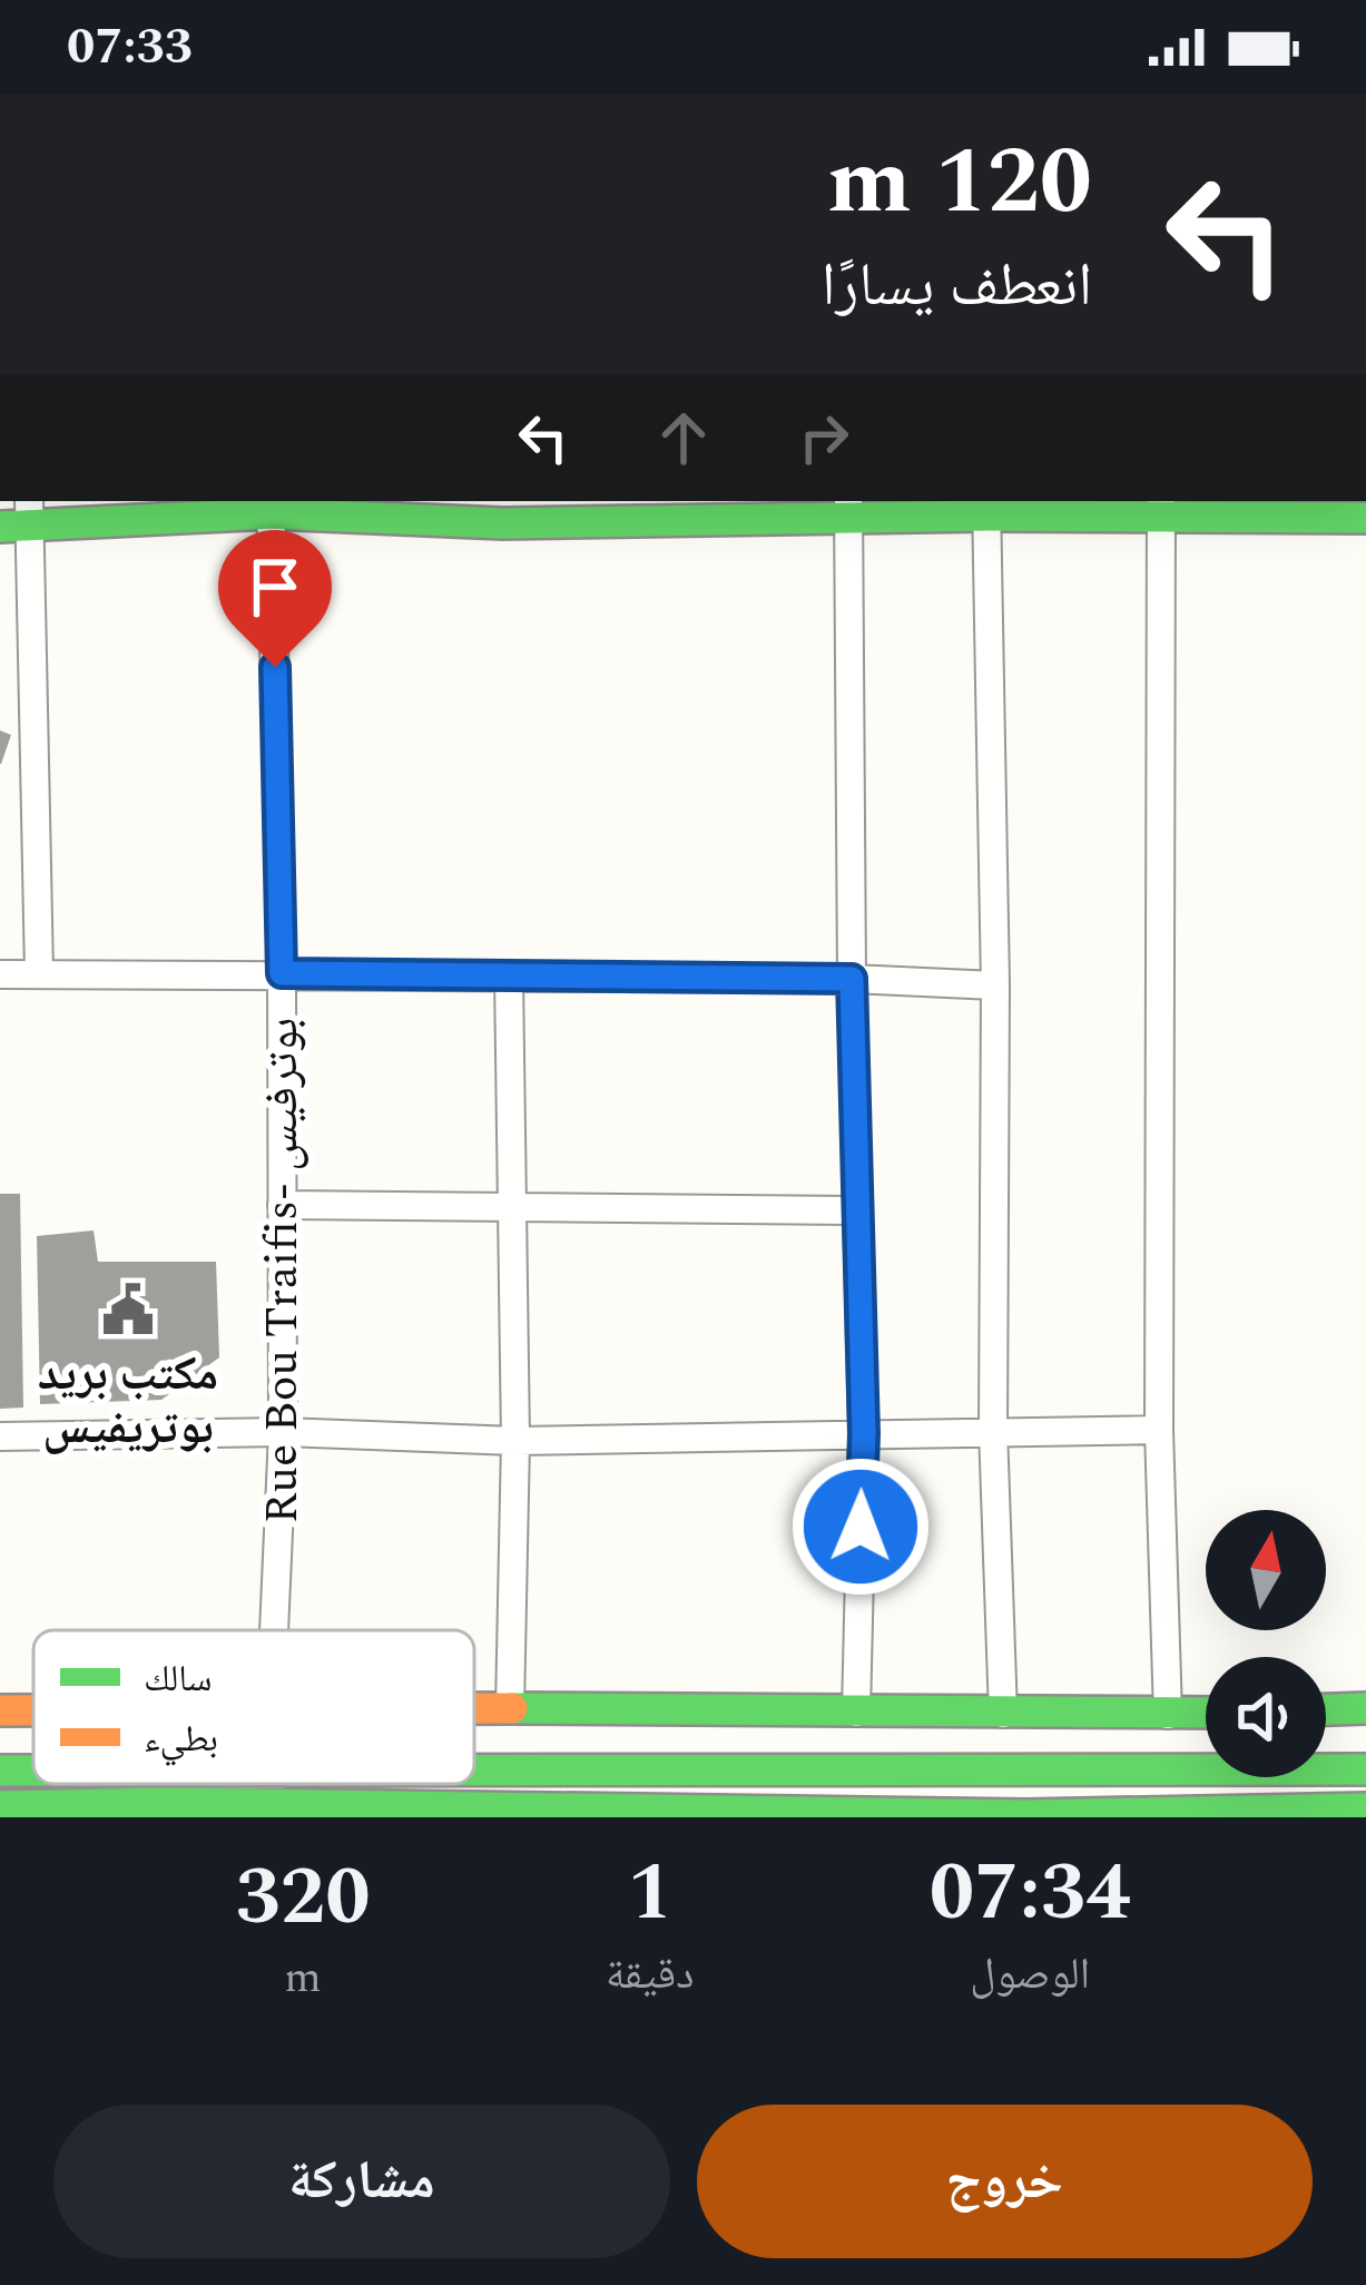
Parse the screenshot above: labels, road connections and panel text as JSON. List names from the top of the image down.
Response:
{
  "streets": {
    "street": ["Rue Bou Traifis- بوترفيس"]
  },
  "places": {
    "public building": ["مكتب بريد بوتريفيس"]
  },
  "legend": ["سالك", "بطيء"],
  "north": "top",
  "page": {
    "status": "07:33",
    "turn": ["120 m", "انعطف يسارًا"],
    "eta": [
      "07:34",
      "الوصول",
      "1",
      "دقيقة",
      "320",
      "m"
    ],
    "buttons": ["خروج", "مشاركة"]
  }
}
